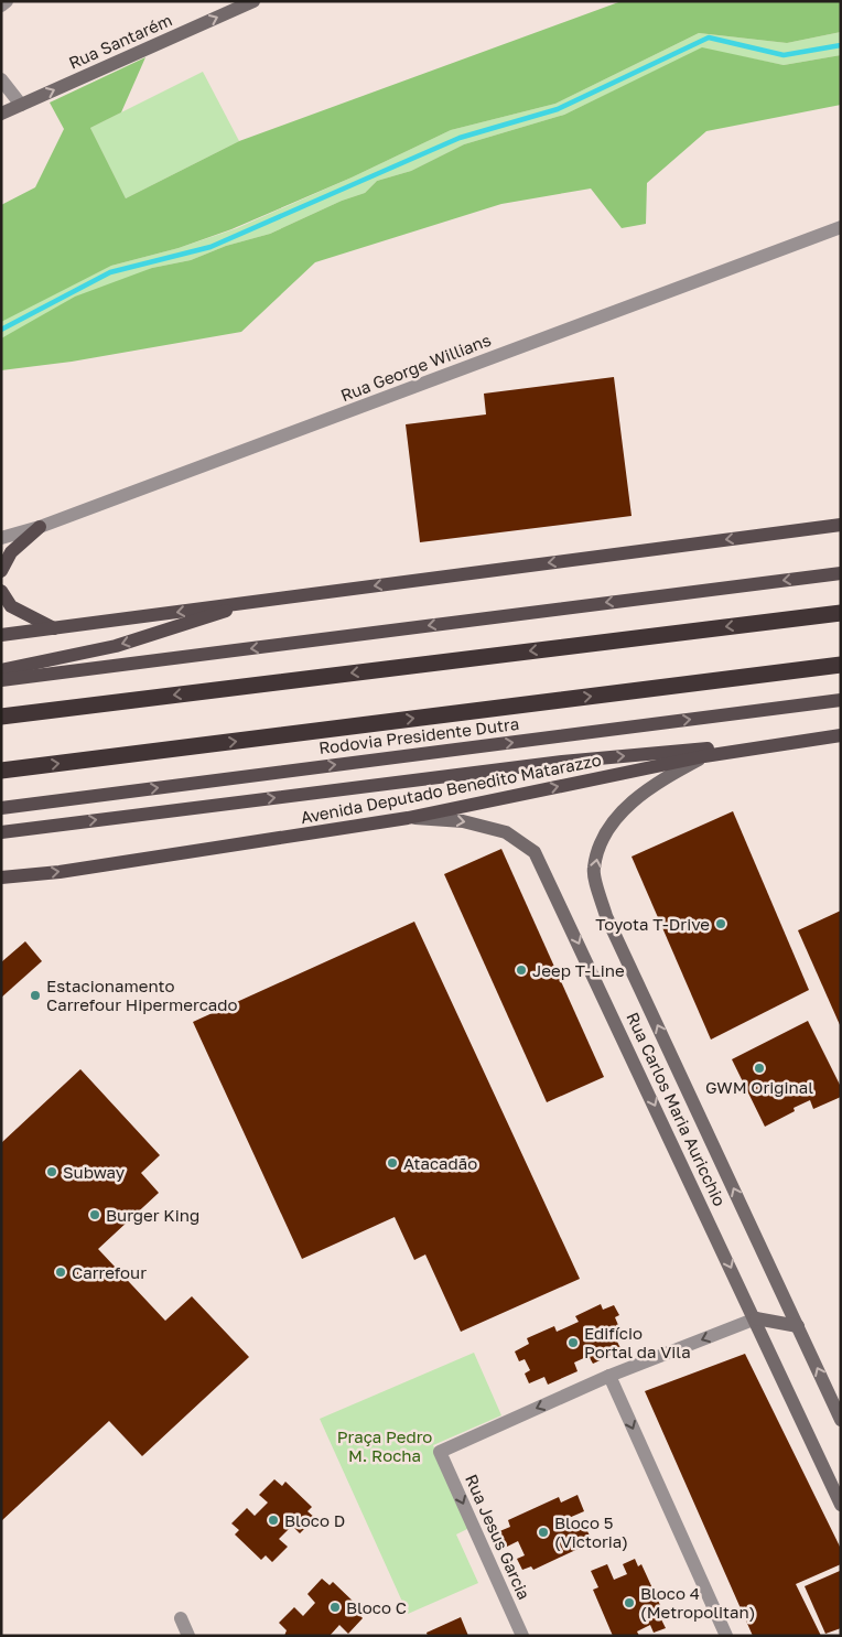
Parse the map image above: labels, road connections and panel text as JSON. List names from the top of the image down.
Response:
{
  "streets": {
    "highway": ["Rodovia Presidente Dutra"],
    "main road": ["Rua Santarém", "Avenida Deputado Benedito Matarazzo", "Rua Carlos Maria Auricchio"],
    "street": ["Rua George Willians", "Rua Jesus Garcia"]
  },
  "crossings": [
    ["Avenida Deputado Benedito Matarazzo", "Rua Carlos Maria Auricchio"]
  ],
  "one_way": ["Rua Santarém"],
  "parks": ["Praça Pedro M. Rocha"],
  "places": [
    "Toyota T-Drive",
    "Jeep T-Line",
    "Estacionamento Carrefour Hipermercado",
    "GWM Original",
    "Atacadão",
    "Subway",
    "Burger King",
    "Carrefour",
    "Edifício Portal da Vila",
    "Bloco D",
    "Bloco 5 (Victoria)",
    "Bloco 4 (Metropolitan)",
    "Bloco C"
  ]
}
